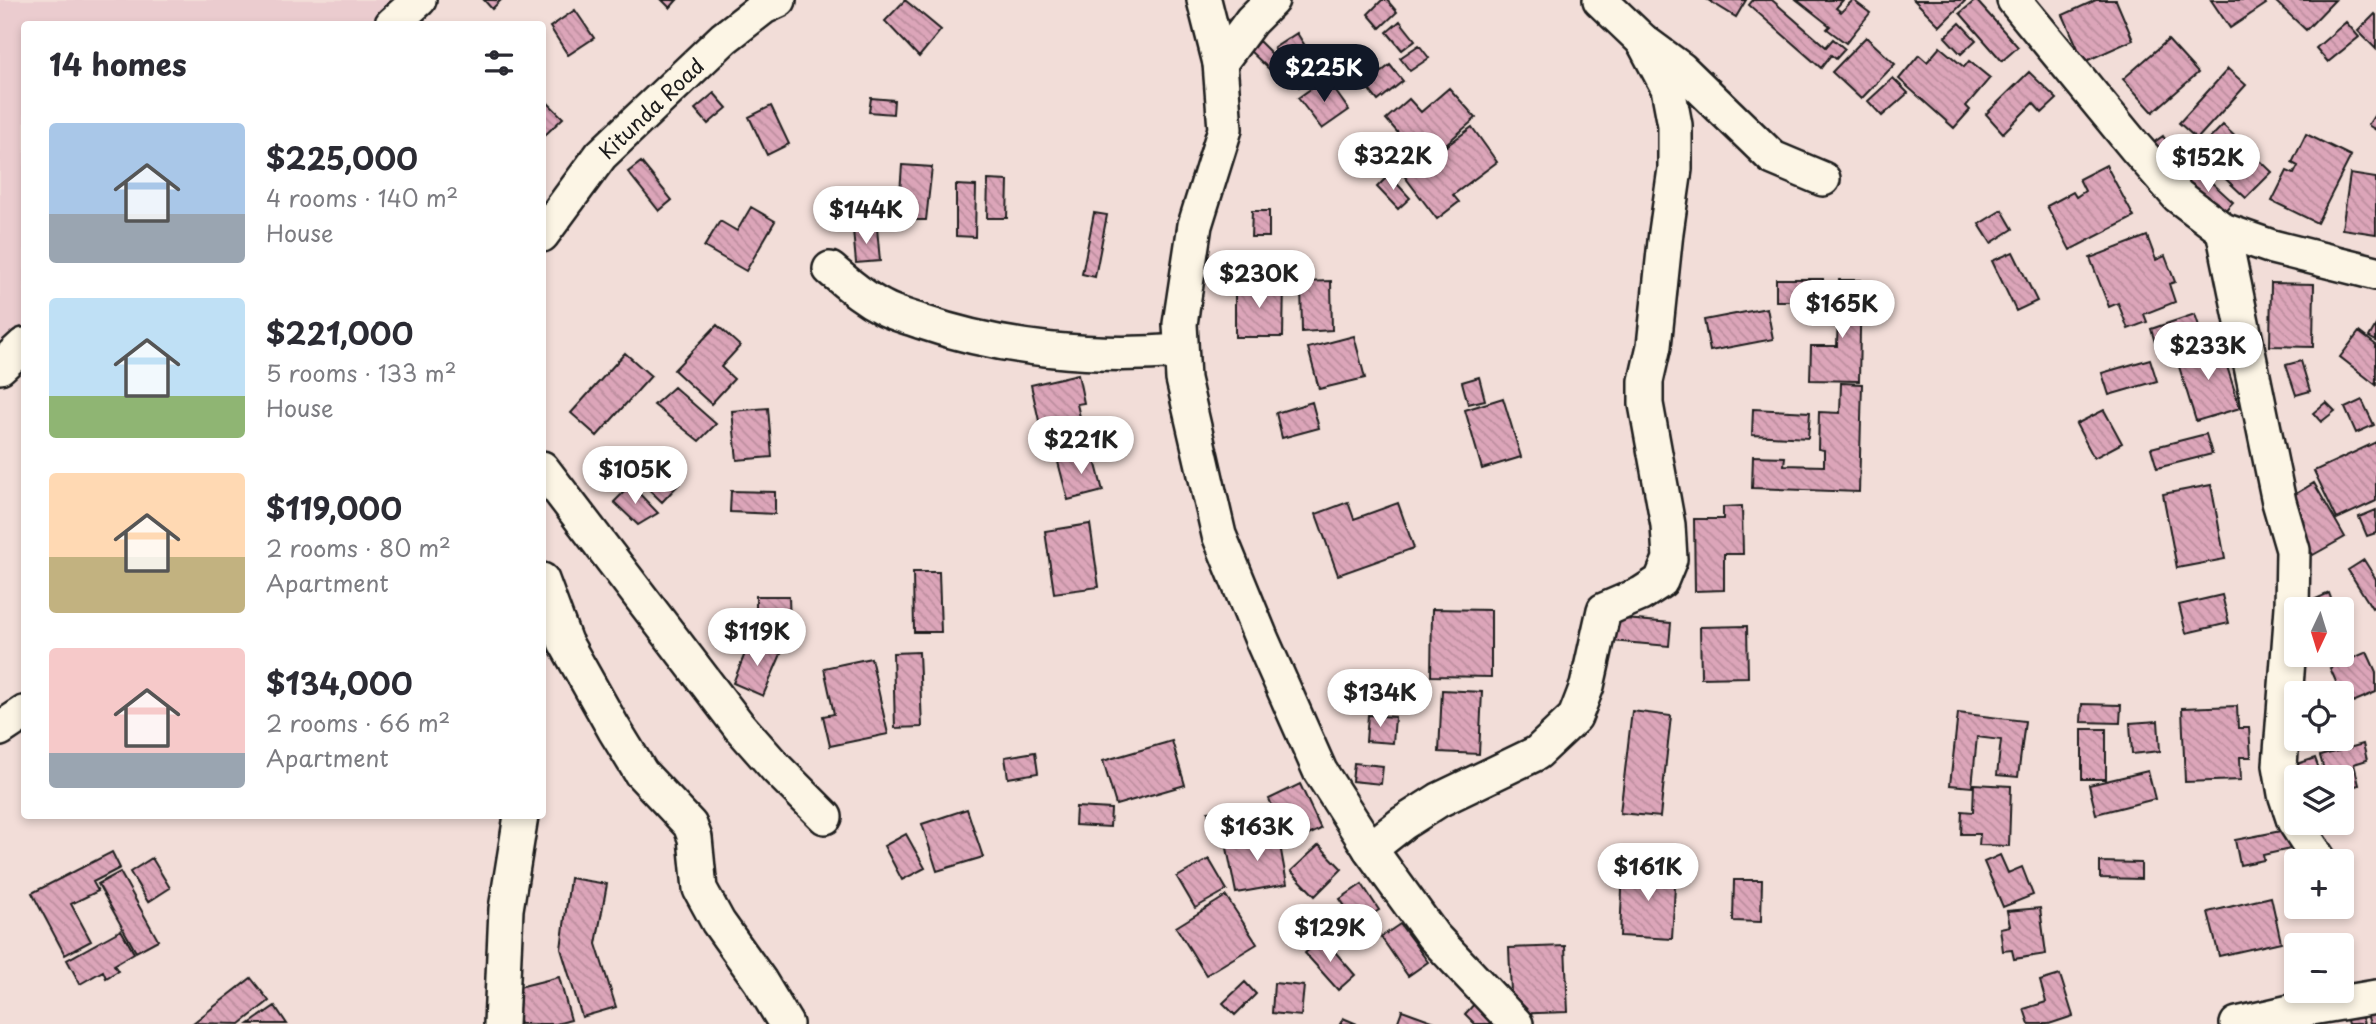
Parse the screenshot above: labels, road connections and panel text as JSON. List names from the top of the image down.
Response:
{
  "streets": {
    "street": ["Kitunda Road"]
  },
  "north": "bottom",
  "page": {
    "heading": "14 homes",
    "price": [
      "$225K",
      "$322K",
      "$152K",
      "$144K",
      "$230K",
      "$165K",
      "$233K",
      "$221K",
      "$105K",
      "$119K",
      "$134K",
      "$163K",
      "$161K",
      "$129K"
    ],
    "list": [
      {
        "name": "$225,000",
        "note": "4 rooms · 140 m² · House"
      },
      {
        "name": "$221,000",
        "note": "5 rooms · 133 m² · House"
      },
      {
        "name": "$119,000",
        "note": "2 rooms · 80 m² · Apartment"
      },
      {
        "name": "$134,000",
        "note": "2 rooms · 66 m² · Apartment"
      }
    ],
    "map_buttons": ["+", "−"]
  }
}
